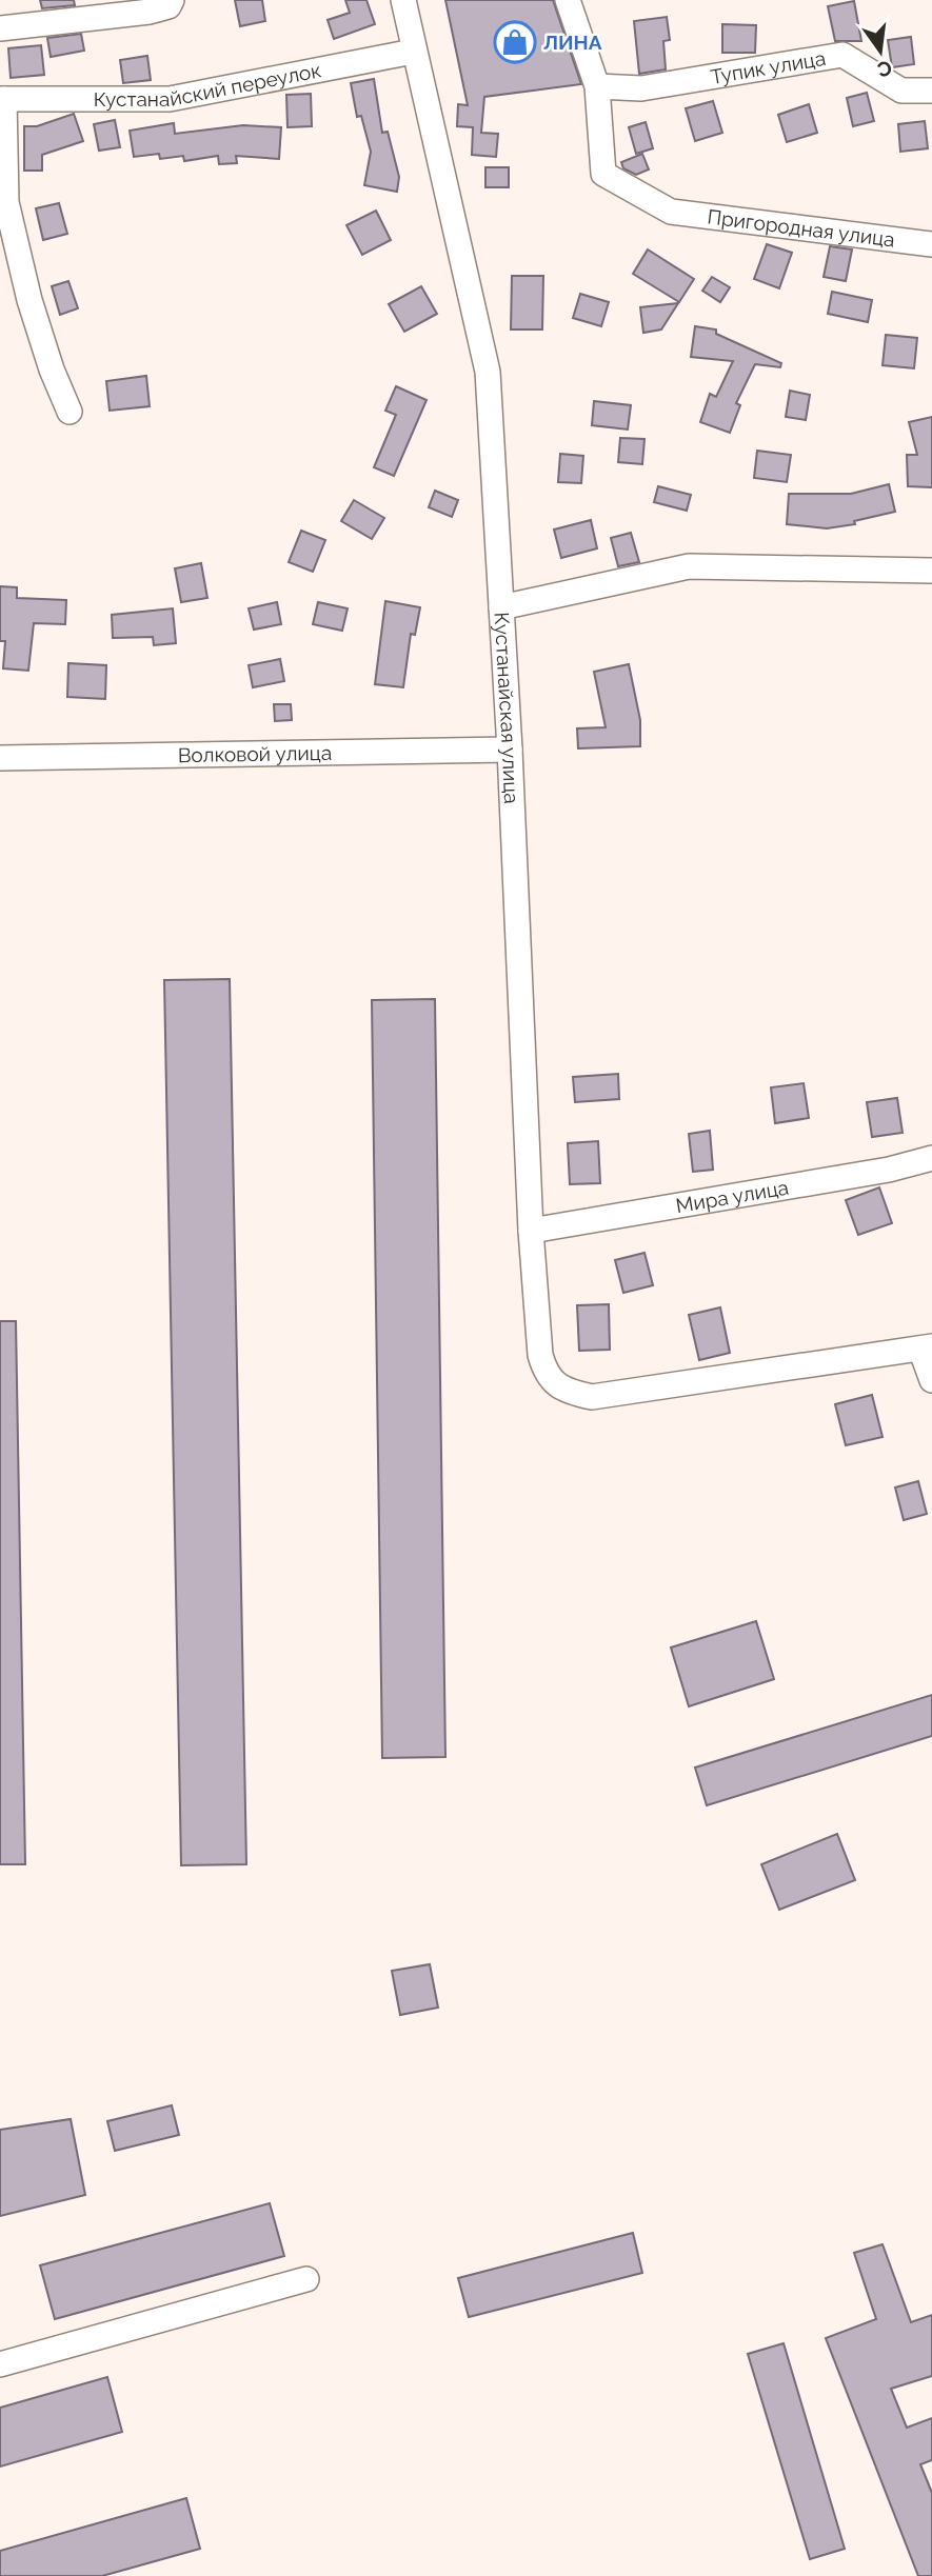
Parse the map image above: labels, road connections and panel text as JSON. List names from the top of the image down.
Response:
{
  "streets": {
    "street": [
      "Тупик улица",
      "Кустанайский переулок",
      "Пригородная улица",
      "Кустанайская улица",
      "Волковой улица",
      "Мира улица"
    ]
  },
  "crossings": [
    ["Тупик улица", "Пригородная улица"],
    ["Кустанайский переулок", "Кустанайская улица"],
    ["Кустанайская улица", "Волковой улица"],
    ["Кустанайская улица", "Мира улица"]
  ],
  "places": {
    "shop": ["ЛИНА"]
  },
  "north": "bottom"
}
